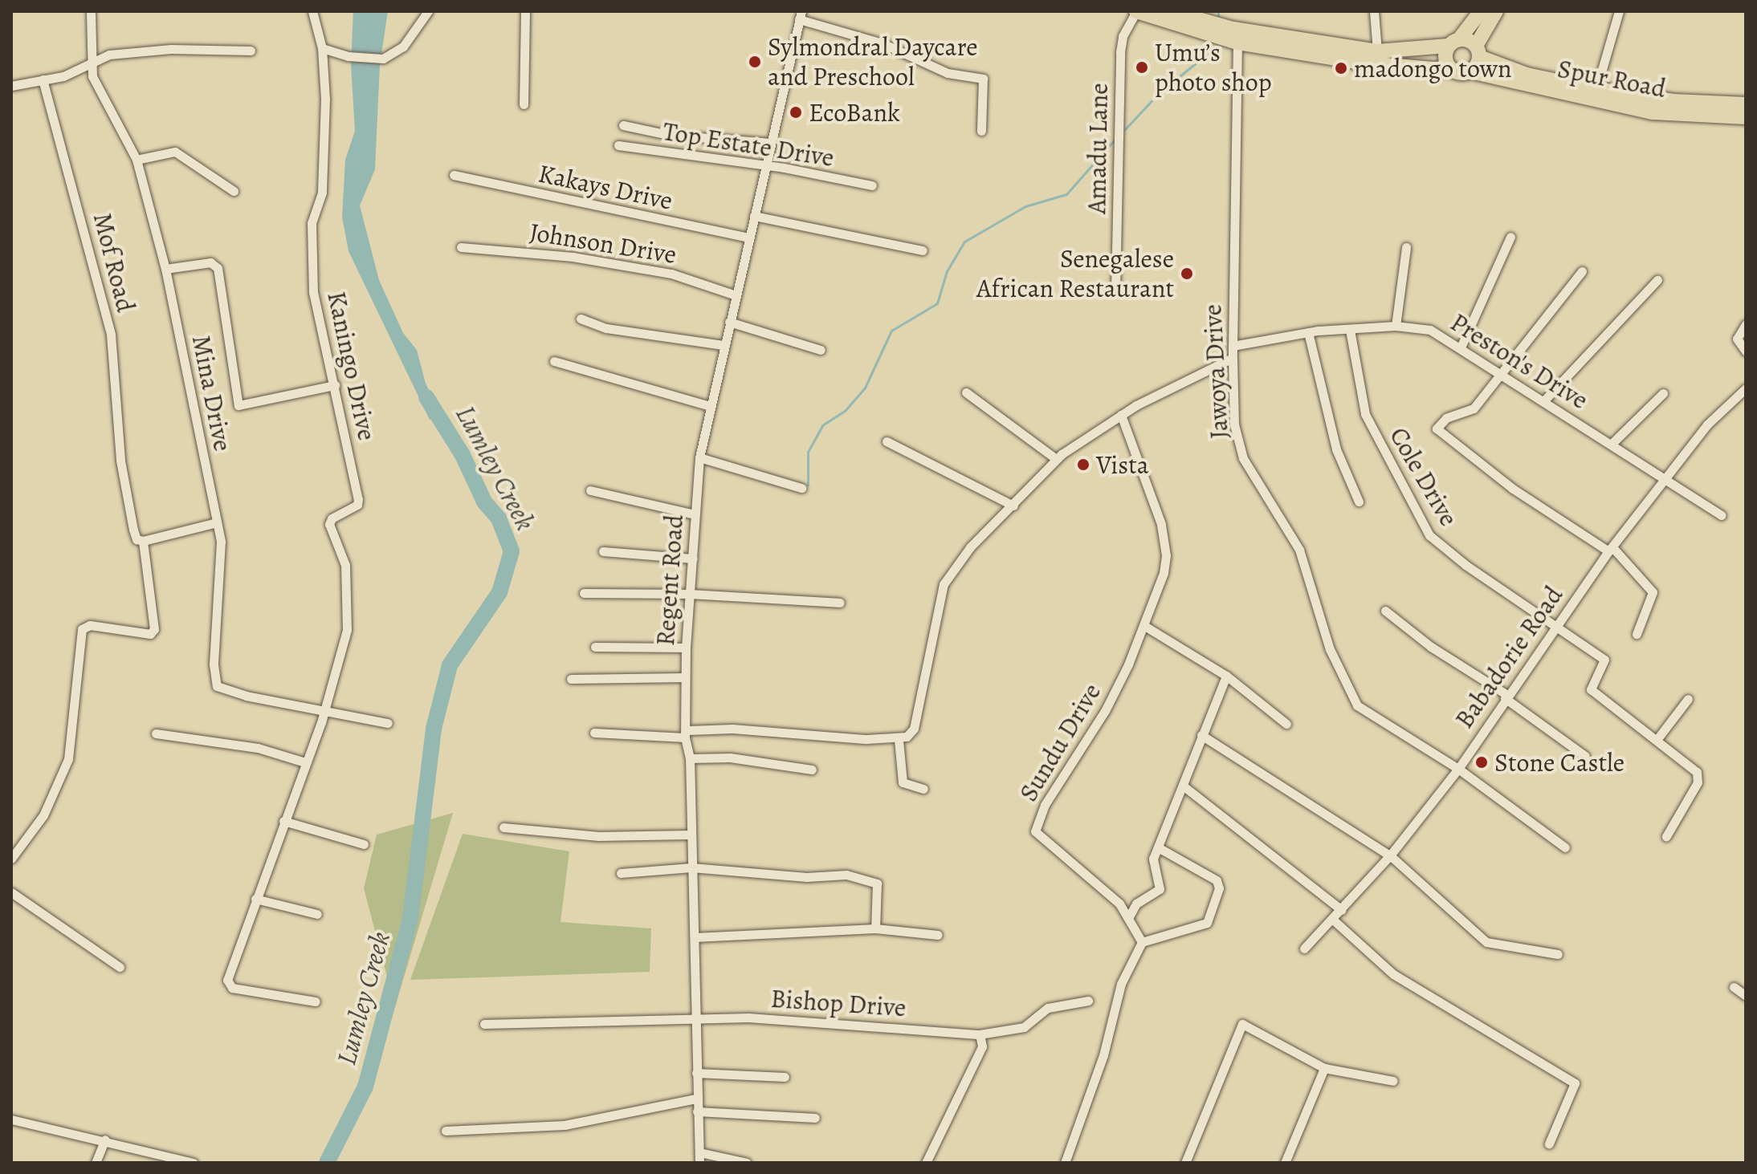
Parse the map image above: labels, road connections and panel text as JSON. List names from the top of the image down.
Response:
{
  "streets": {
    "main road": ["Spur Road"],
    "street": [
      "Top Estate Drive",
      "Amadu Lane",
      "Kakays Drive",
      "Johnson Drive",
      "Mof Road",
      "Preston's Drive",
      "Kaningo Drive",
      "Jawoya Drive",
      "Mina Drive",
      "Cole Drive",
      "Regent Road",
      "Babadorie Road",
      "Sundu Drive",
      "Bishop Drive"
    ]
  },
  "crossings": [
    ["Spur Road", "Amadu Lane"],
    ["Spur Road", "Jawoya Drive"],
    ["Top Estate Drive", "Regent Road"],
    ["Kakays Drive", "Regent Road"],
    ["Johnson Drive", "Regent Road"],
    ["Preston's Drive", "Jawoya Drive"],
    ["Preston's Drive", "Cole Drive"],
    ["Preston's Drive", "Babadorie Road"],
    ["Kaningo Drive", "Mina Drive"],
    ["Jawoya Drive", "Babadorie Road"],
    ["Cole Drive", "Babadorie Road"],
    ["Regent Road", "Bishop Drive"]
  ],
  "water": ["Lumley Creek"],
  "places": [
    "Sylmondral Daycare and Preschool",
    "Umu’s photo shop",
    "madongo town",
    "EcoBank",
    "Senegalese African Restaurant",
    "Vista",
    "Stone Castle"
  ]
}
